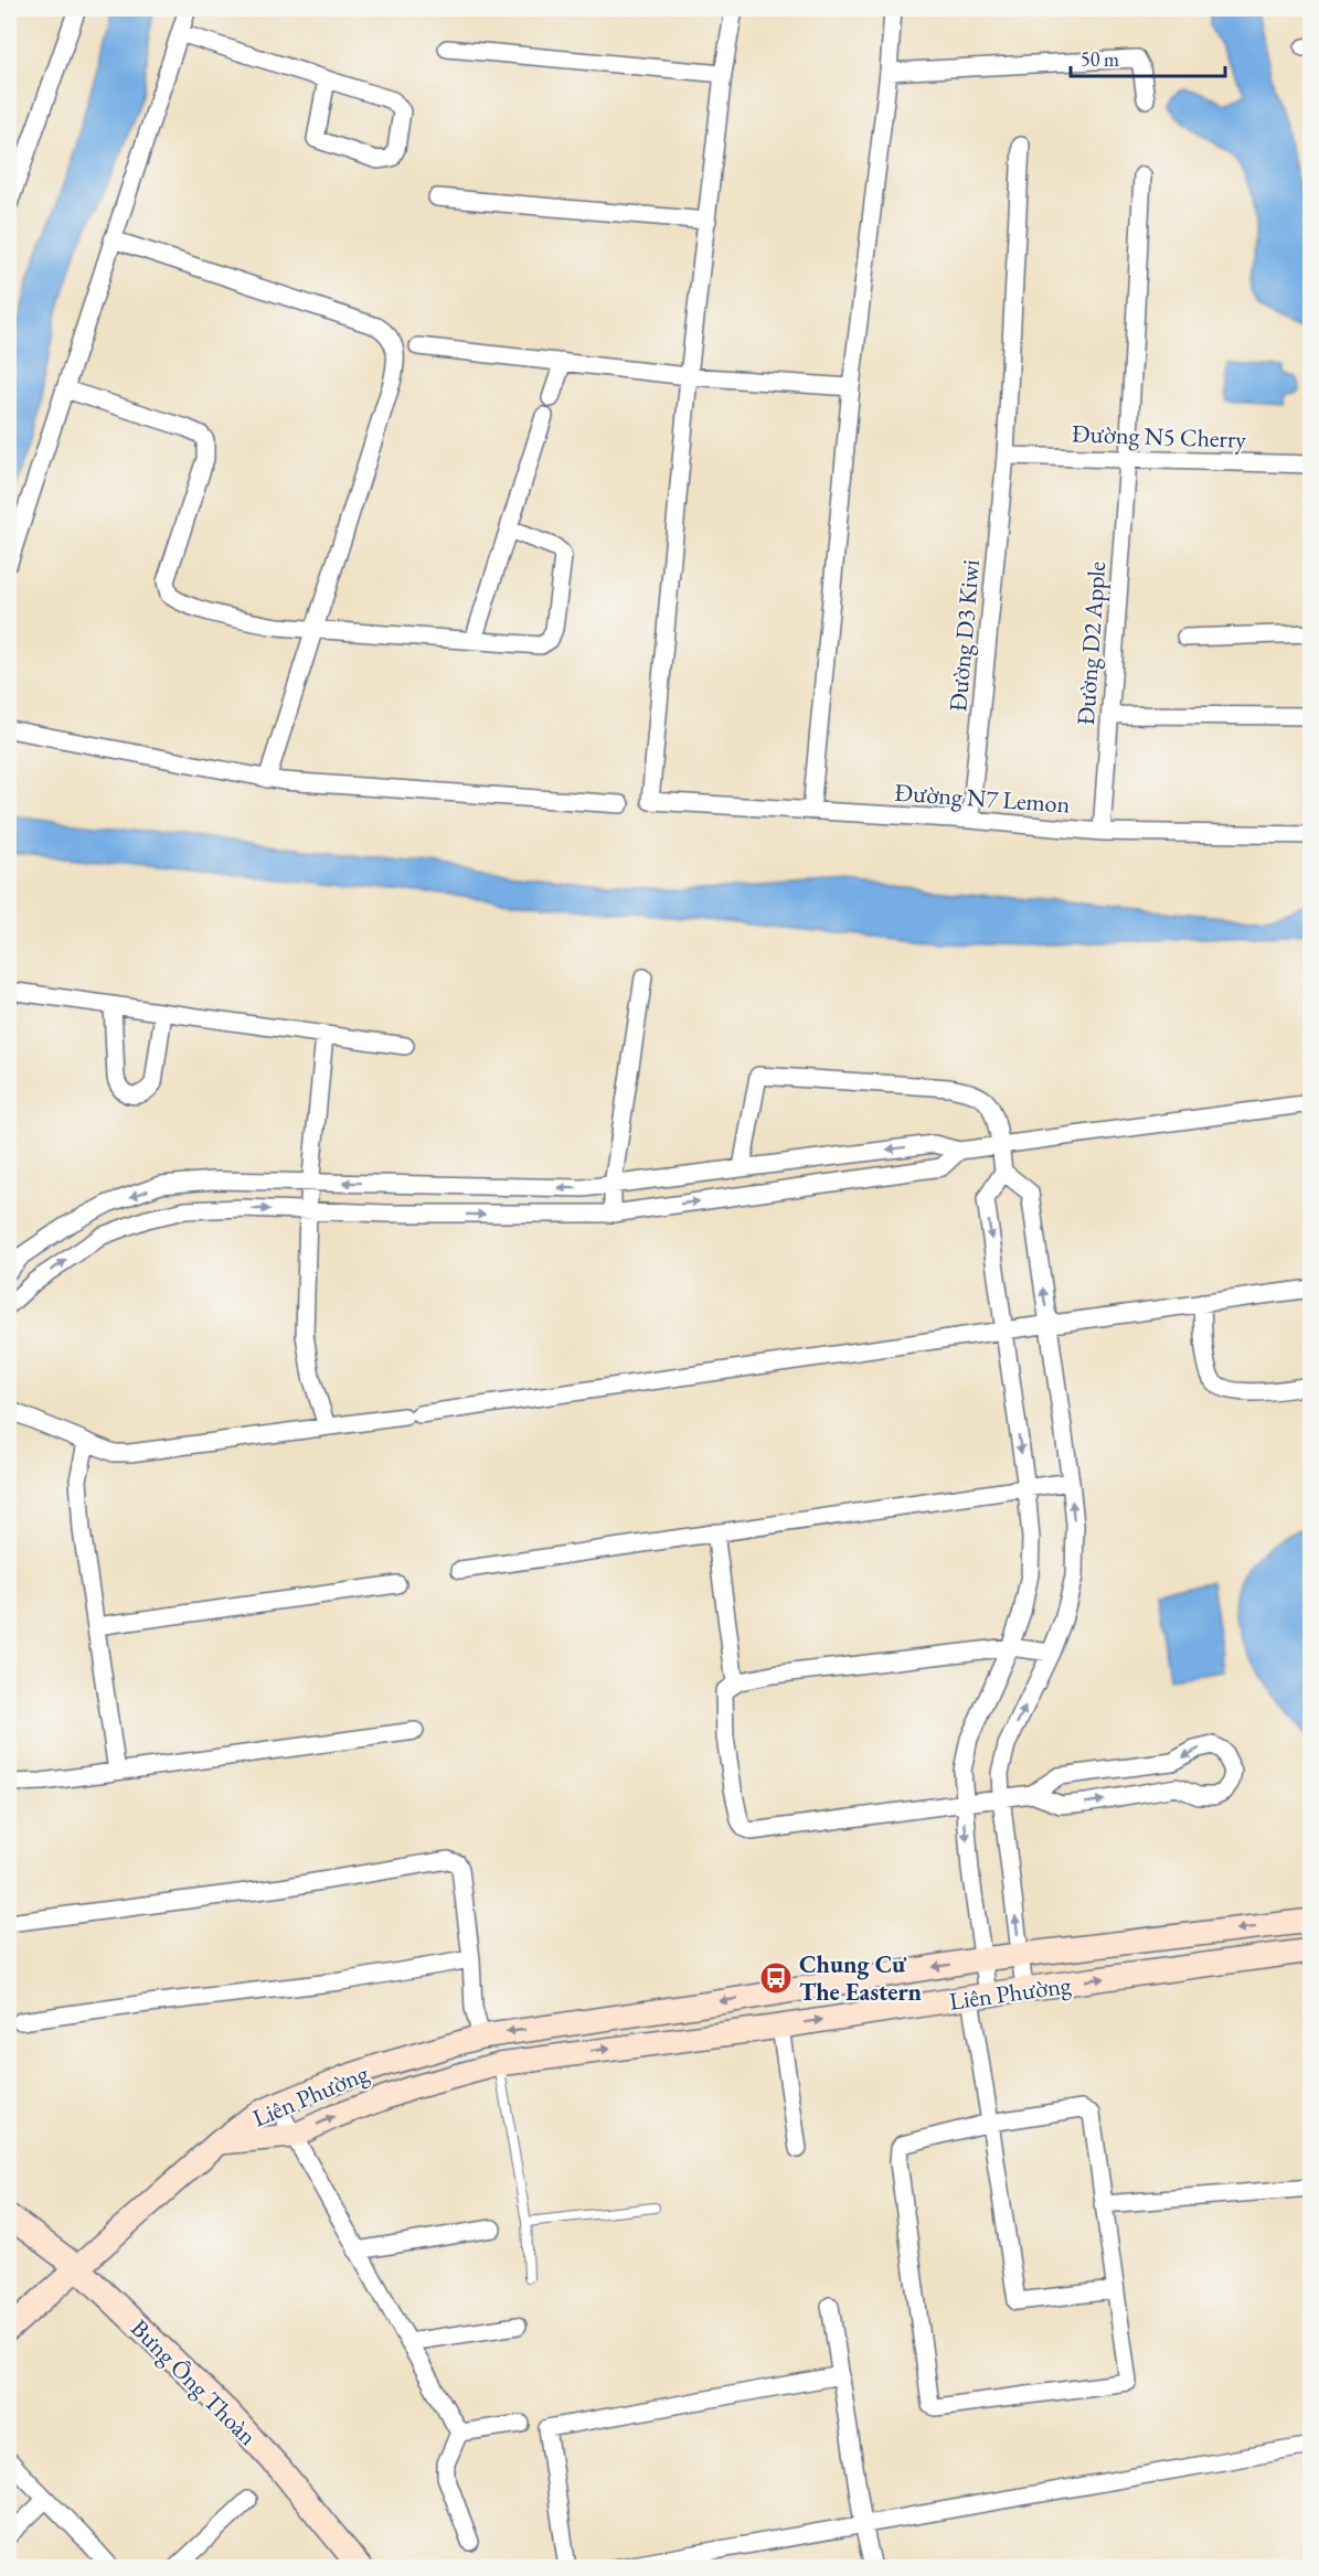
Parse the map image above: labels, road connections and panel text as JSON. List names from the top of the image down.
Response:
{
  "streets": {
    "street": [
      "Đường N5 Cherry",
      "Đường D3 Kiwi",
      "Đường D2 Apple",
      "Đường N7 Lemon",
      "Liên Phường",
      "Bưng Ông Thoàn"
    ]
  },
  "crossings": [
    ["Đường N5 Cherry", "Đường D3 Kiwi"],
    ["Đường N5 Cherry", "Đường D2 Apple"],
    ["Đường D3 Kiwi", "Đường N7 Lemon"],
    ["Đường D2 Apple", "Đường N7 Lemon"]
  ],
  "places": {
    "bus stop": ["Chung Cư The Eastern"]
  },
  "scale_bar": "50 m"
}
